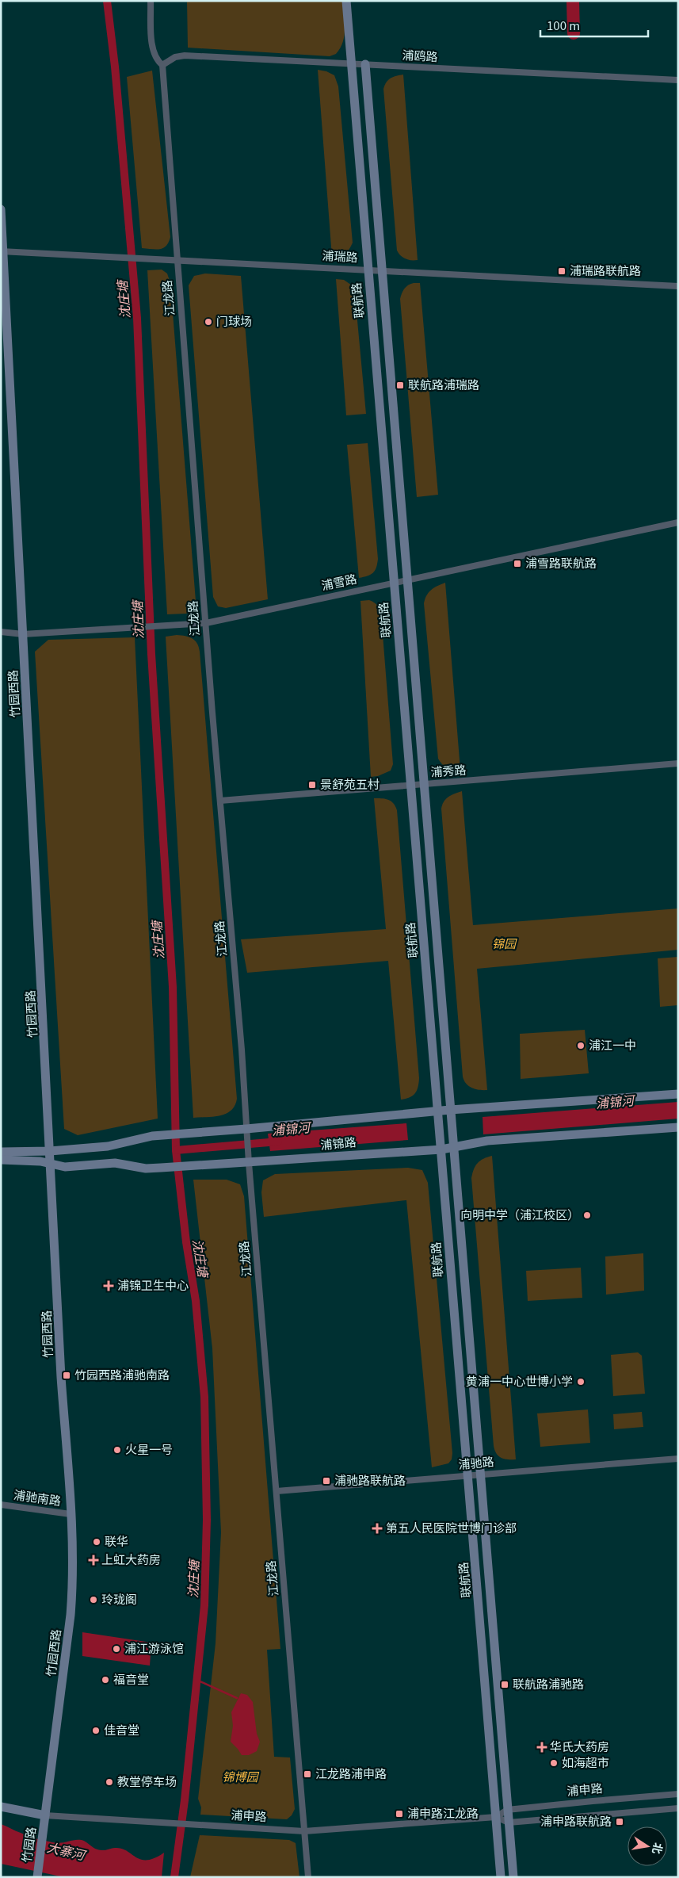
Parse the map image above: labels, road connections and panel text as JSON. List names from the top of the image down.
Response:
{
  "streets": {
    "street": [
      "浦鸥路",
      "浦瑞路",
      "江龙路",
      "联航路",
      "浦雪路",
      "竹园西路",
      "浦秀路",
      "浦锦路",
      "浦驰路",
      "浦驰南路",
      "浦申路",
      "竹园路"
    ]
  },
  "crossings": [
    ["浦鸥路", "江龙路"],
    ["浦鸥路", "联航路"],
    ["浦瑞路", "江龙路"],
    ["浦瑞路", "联航路"],
    ["浦瑞路", "竹园西路"],
    ["江龙路", "浦雪路"],
    ["江龙路", "浦秀路"],
    ["江龙路", "浦锦路"],
    ["江龙路", "浦驰路"],
    ["江龙路", "浦申路"],
    ["联航路", "浦雪路"],
    ["联航路", "浦秀路"],
    ["联航路", "浦锦路"],
    ["联航路", "浦驰路"],
    ["联航路", "浦申路"],
    ["浦雪路", "竹园西路"],
    ["竹园西路", "浦锦路"],
    ["竹园西路", "浦驰南路"],
    ["竹园西路", "浦申路"],
    ["竹园西路", "竹园路"],
    ["浦申路", "竹园路"]
  ],
  "water": ["沈庄塘", "浦锦河", "大寨河"],
  "parks": ["锦园", "锦博园"],
  "places": {
    "transit": [
      "浦瑞路联航路",
      "联航路浦瑞路",
      "浦雪路联航路",
      "景舒苑五村",
      "竹园西路浦驰南路",
      "浦驰路联航路",
      "联航路浦驰路",
      "江龙路浦申路",
      "浦申路江龙路",
      "浦申路联航路"
    ],
    "other": [
      "门球场",
      "浦江一中",
      "向明中学（浦江校区）",
      "黄浦一中心世博小学",
      "火星一号",
      "联华",
      "玲珑阁",
      "浦江游泳馆",
      "福音堂",
      "佳音堂",
      "如海超市",
      "教堂停车场"
    ],
    "health": [
      "浦锦卫生中心",
      "第五人民医院世博门诊部",
      "上虹大药房",
      "华氏大药房"
    ]
  },
  "scale_bar": "100 m",
  "north": "right"
}
